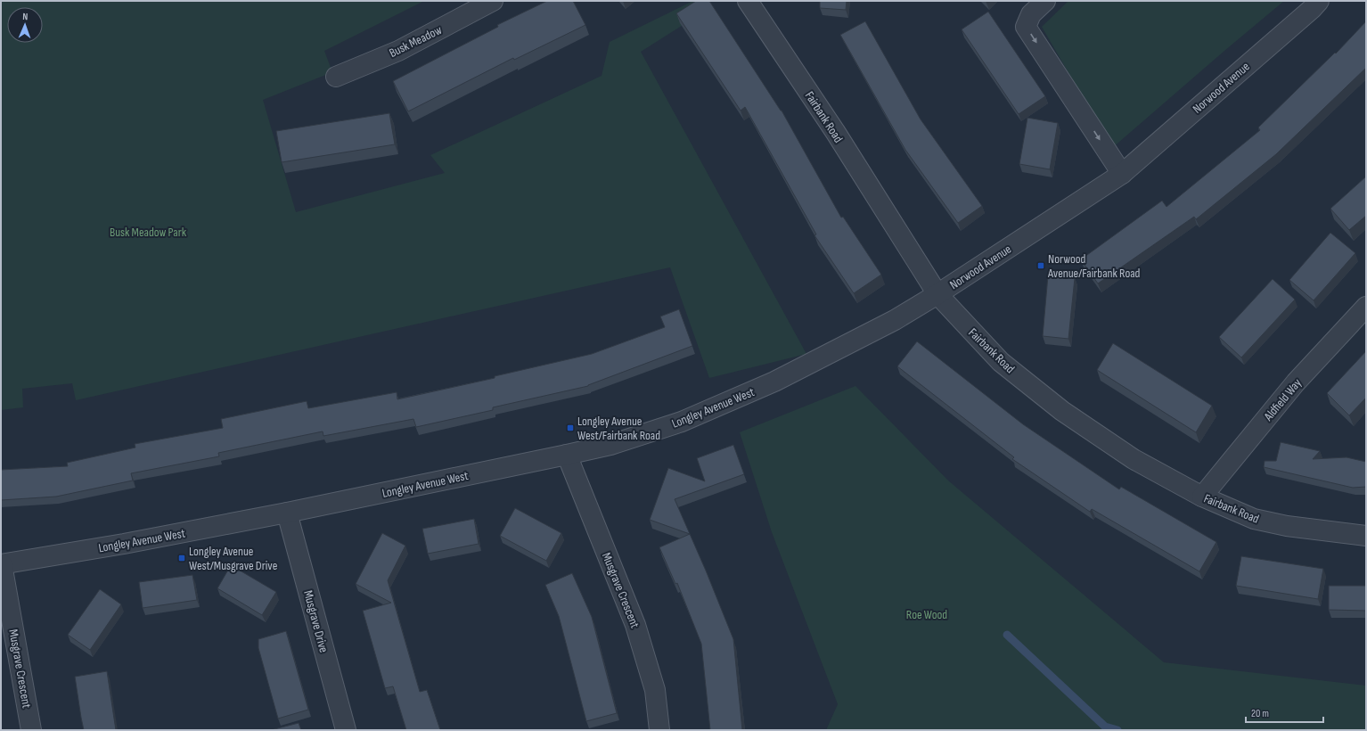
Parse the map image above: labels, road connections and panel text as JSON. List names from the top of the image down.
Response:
{
  "streets": {
    "street": [
      "Busk Meadow",
      "Norwood Avenue",
      "Fairbank Road",
      "Aldfield Way",
      "Longley Avenue West",
      "Musgrave Crescent",
      "Musgrave Drive"
    ]
  },
  "crossings": [
    ["Norwood Avenue", "Fairbank Road"],
    ["Norwood Avenue", "Longley Avenue West"],
    ["Fairbank Road", "Aldfield Way"],
    ["Longley Avenue West", "Musgrave Crescent"],
    ["Longley Avenue West", "Musgrave Drive"]
  ],
  "parks": ["Busk Meadow Park", "Roe Wood"],
  "places": {
    "transit": ["Norwood Avenue/Fairbank Road", "Longley Avenue West/Fairbank Road", "Longley Avenue West/Musgrave Drive"]
  },
  "scale_bar": "20 m",
  "north": "top"
}
